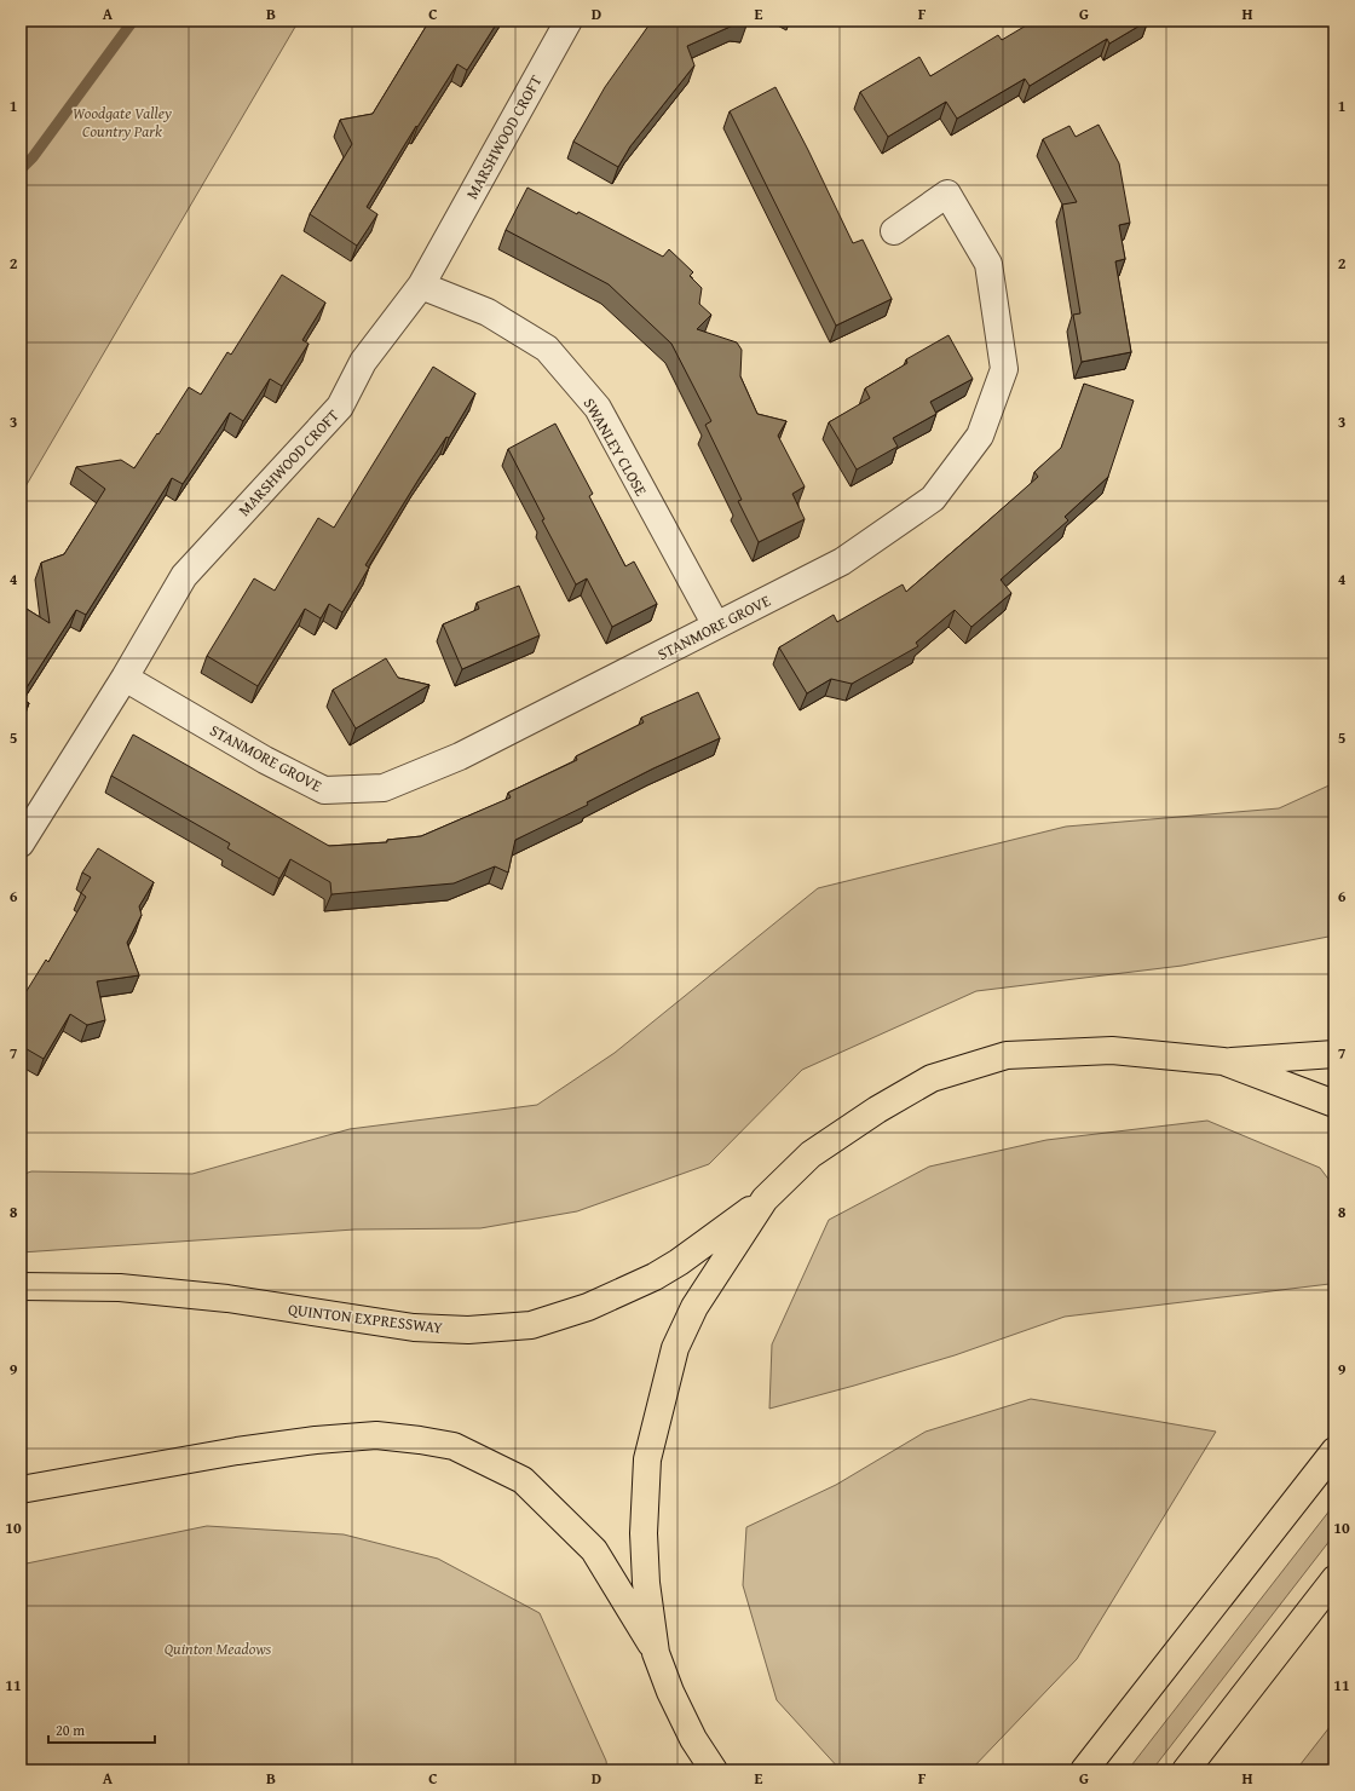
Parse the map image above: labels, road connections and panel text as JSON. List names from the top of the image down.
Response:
{
  "streets": {
    "highway": ["QUINTON EXPRESSWAY"],
    "street": ["MARSHWOOD CROFT", "SWANLEY CLOSE", "STANMORE GROVE"]
  },
  "crossings": [
    ["MARSHWOOD CROFT", "SWANLEY CLOSE"],
    ["MARSHWOOD CROFT", "STANMORE GROVE"],
    ["SWANLEY CLOSE", "STANMORE GROVE"]
  ],
  "parks": ["Woodgate Valley Country Park", "Quinton Meadows"],
  "scale_bar": "20 m",
  "grid": {
    "columns": [
      "A",
      "B",
      "C",
      "D",
      "E",
      "F",
      "G",
      "H"
    ],
    "rows": [
      "1",
      "2",
      "3",
      "4",
      "5",
      "6",
      "7",
      "8",
      "9",
      "10",
      "11"
    ]
  }
}
